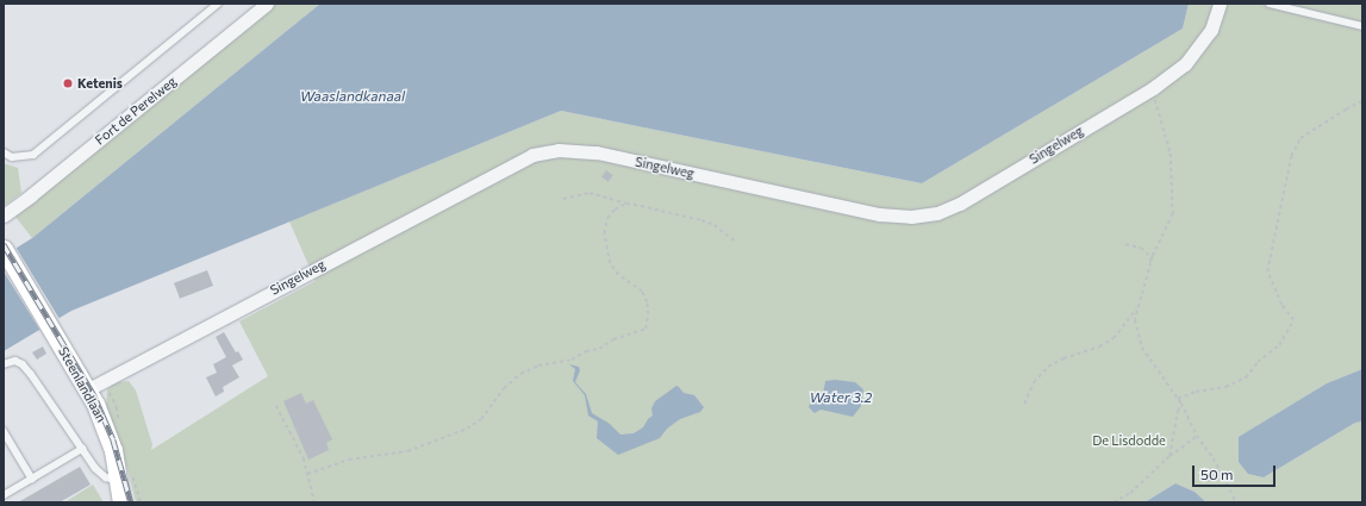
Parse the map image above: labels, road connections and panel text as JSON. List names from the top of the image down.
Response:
{
  "streets": {
    "main road": ["Steenlandlaan"],
    "street": ["Fort de Perelweg", "Singelweg"]
  },
  "crossings": [
    ["Singelweg", "Steenlandlaan"]
  ],
  "water": ["Waaslandkanaal", "Water 3.2"],
  "parks": ["De Lisdodde"],
  "places": ["Ketenis"],
  "scale_bar": "50 m"
}
